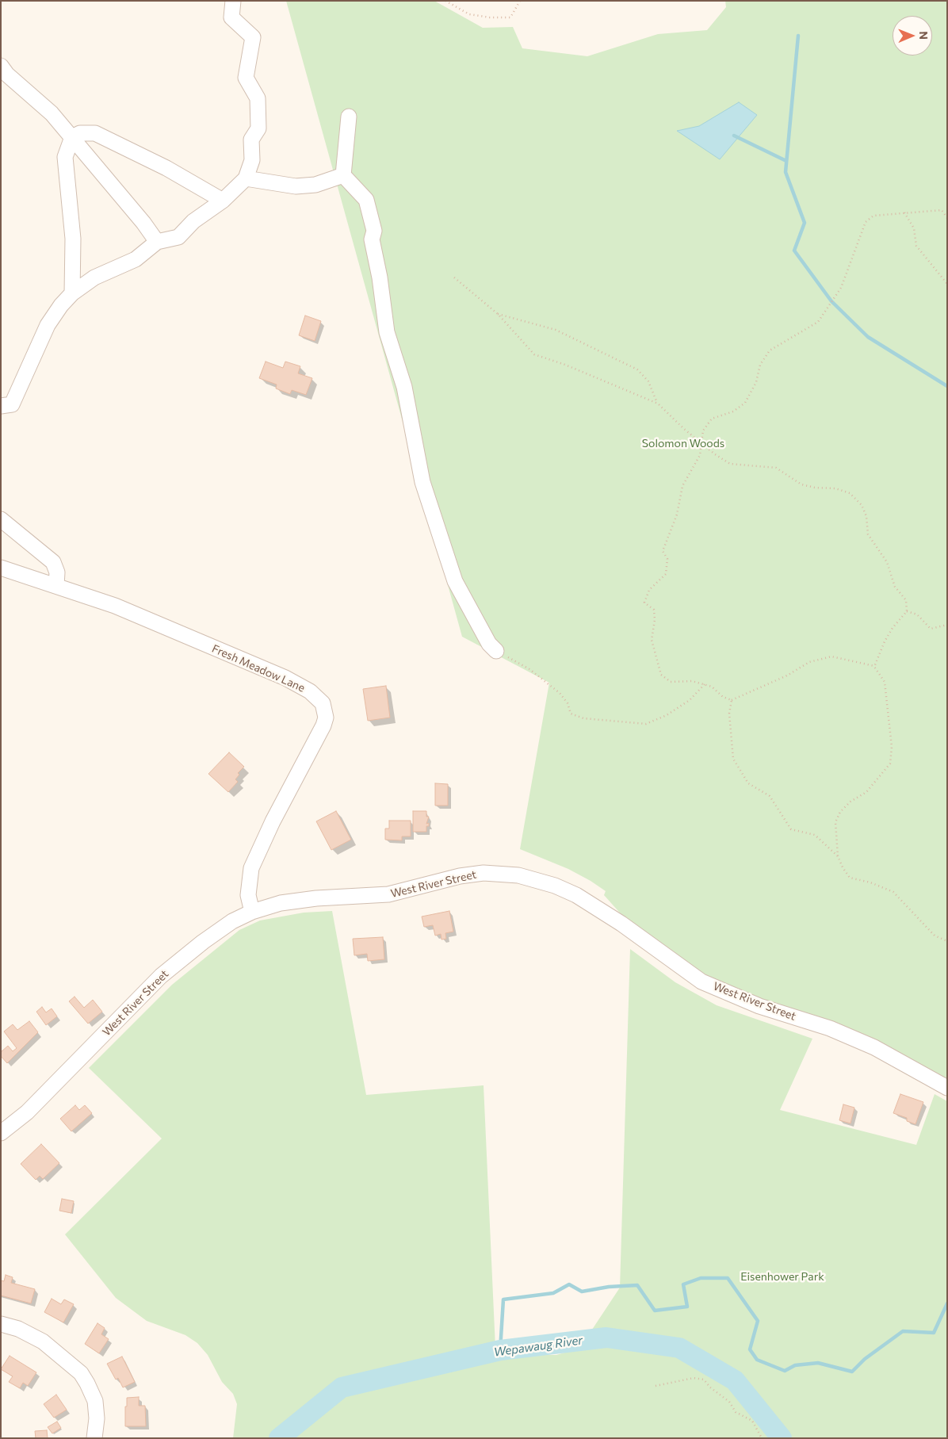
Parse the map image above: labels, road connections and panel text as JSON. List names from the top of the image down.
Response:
{
  "streets": {
    "street": ["Fresh Meadow Lane", "West River Street"]
  },
  "crossings": [
    ["Fresh Meadow Lane", "West River Street"]
  ],
  "water": ["Wepawaug River"],
  "parks": ["Solomon Woods", "Eisenhower Park"],
  "north": "right"
}
